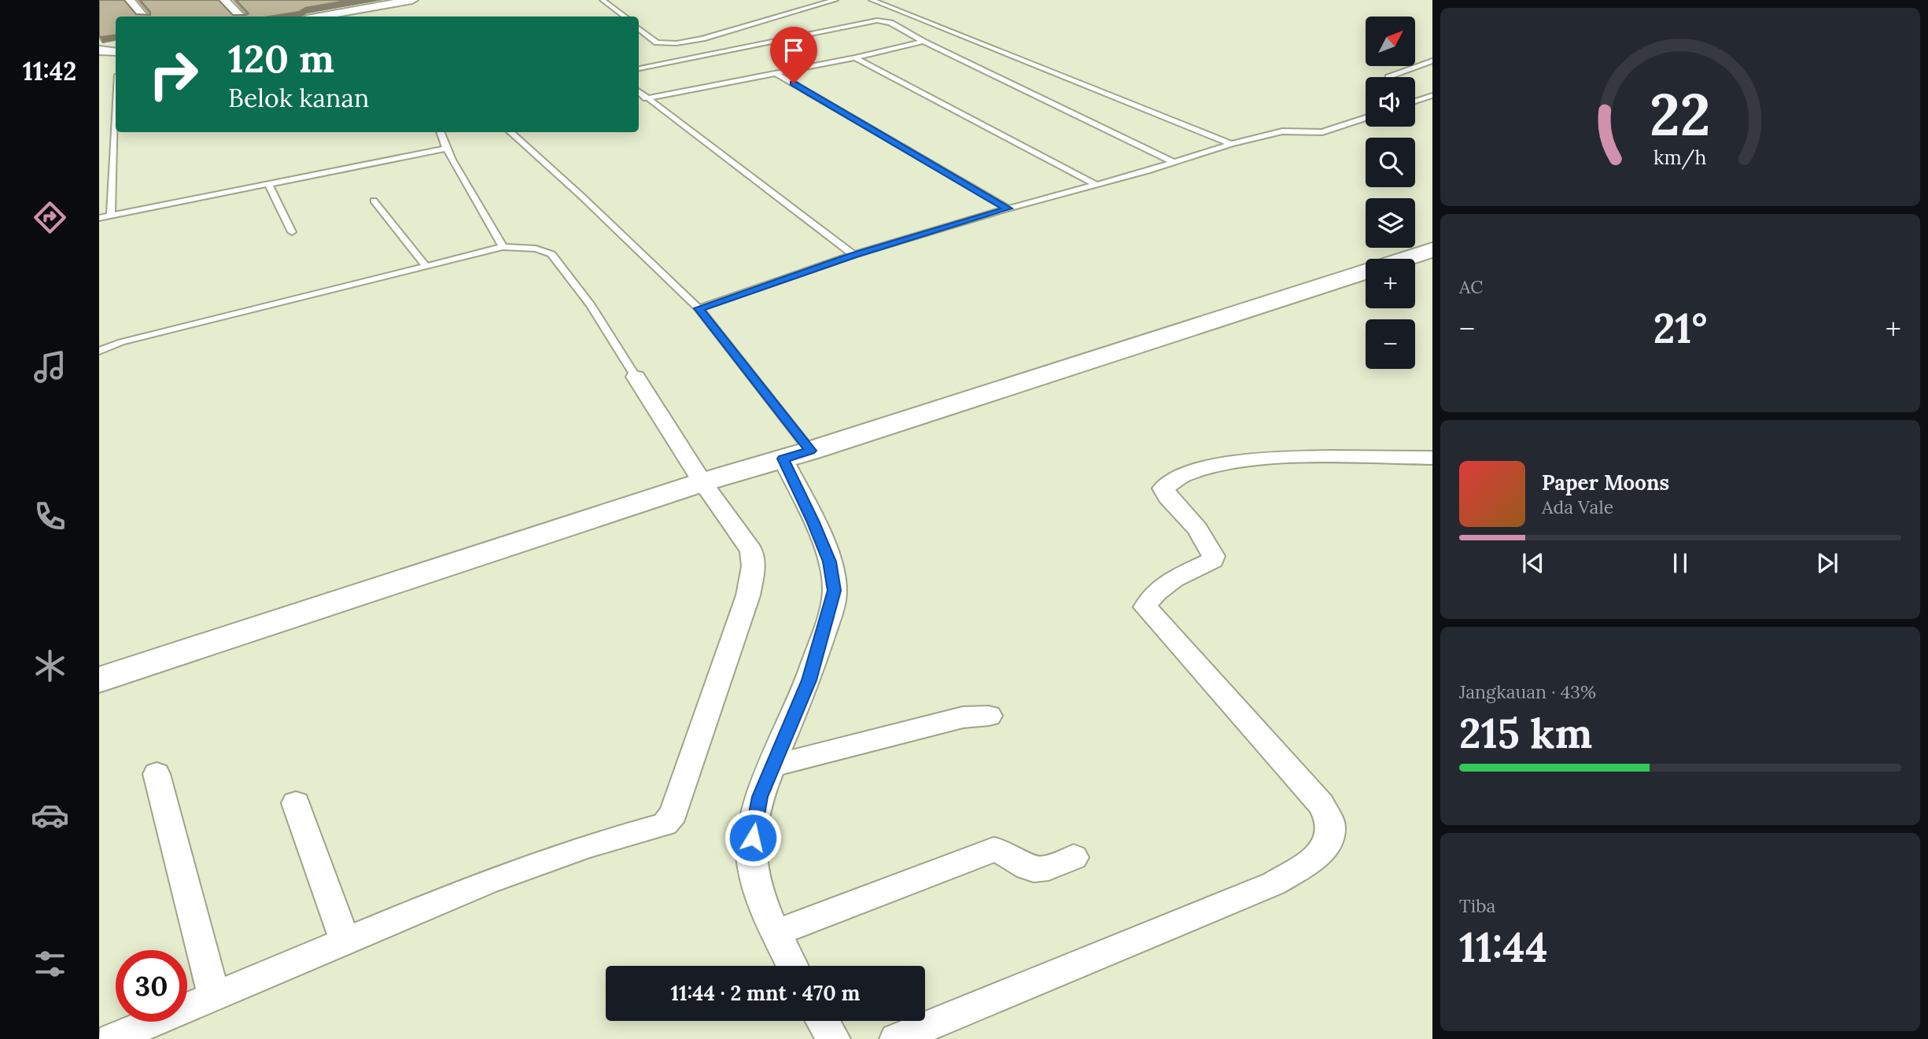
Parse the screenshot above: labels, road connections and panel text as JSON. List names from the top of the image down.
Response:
{
  "north": "top right",
  "page": {
    "tabs": "11:42",
    "map_buttons": ["+", "−"],
    "turn": ["120 m", "Belok kanan"],
    "tile": [
      "AC",
      ["Jangkauan · 43%", "215 km"],
      ["Tiba", "11:44"]
    ],
    "heat": ["−", "21°", "+"],
    "song": ["Paper Moons", "Ada Vale"],
    "limit": "30",
    "trip": "11:44 · 2 mnt · 470 m",
    "gauge": ["22", "km/h"]
  }
}
